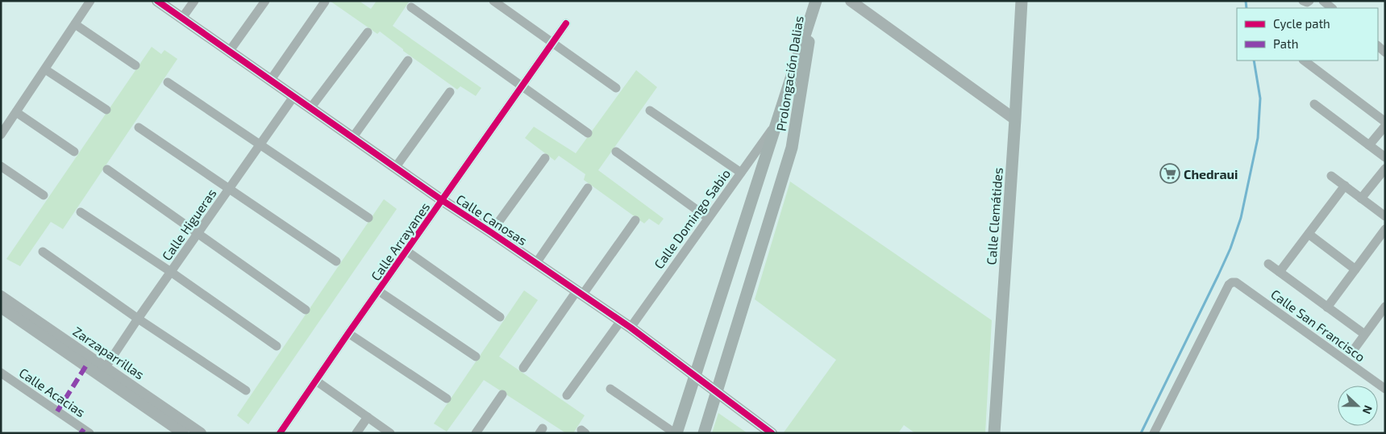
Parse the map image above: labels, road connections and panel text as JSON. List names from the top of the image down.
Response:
{
  "streets": {
    "main road": ["Prolongación Dalias", "Calle Clemátides"],
    "street": [
      "Calle Domingo Sabio",
      "Calle Canosas",
      "Calle Higueras",
      "Calle Arrayanes",
      "Calle San Francisco",
      "Zarzaparrillas",
      "Calle Acacias"
    ]
  },
  "crossings": [
    ["Prolongación Dalias", "Calle Domingo Sabio"],
    ["Prolongación Dalias", "Calle Canosas"],
    ["Calle Domingo Sabio", "Calle Canosas"],
    ["Calle Canosas", "Calle Higueras"],
    ["Calle Canosas", "Calle Arrayanes"],
    ["Calle Higueras", "Zarzaparrillas"]
  ],
  "places": {
    "supermarket": ["Chedraui"]
  },
  "legend": ["Cycle path", "Path"],
  "north": "right"
}
